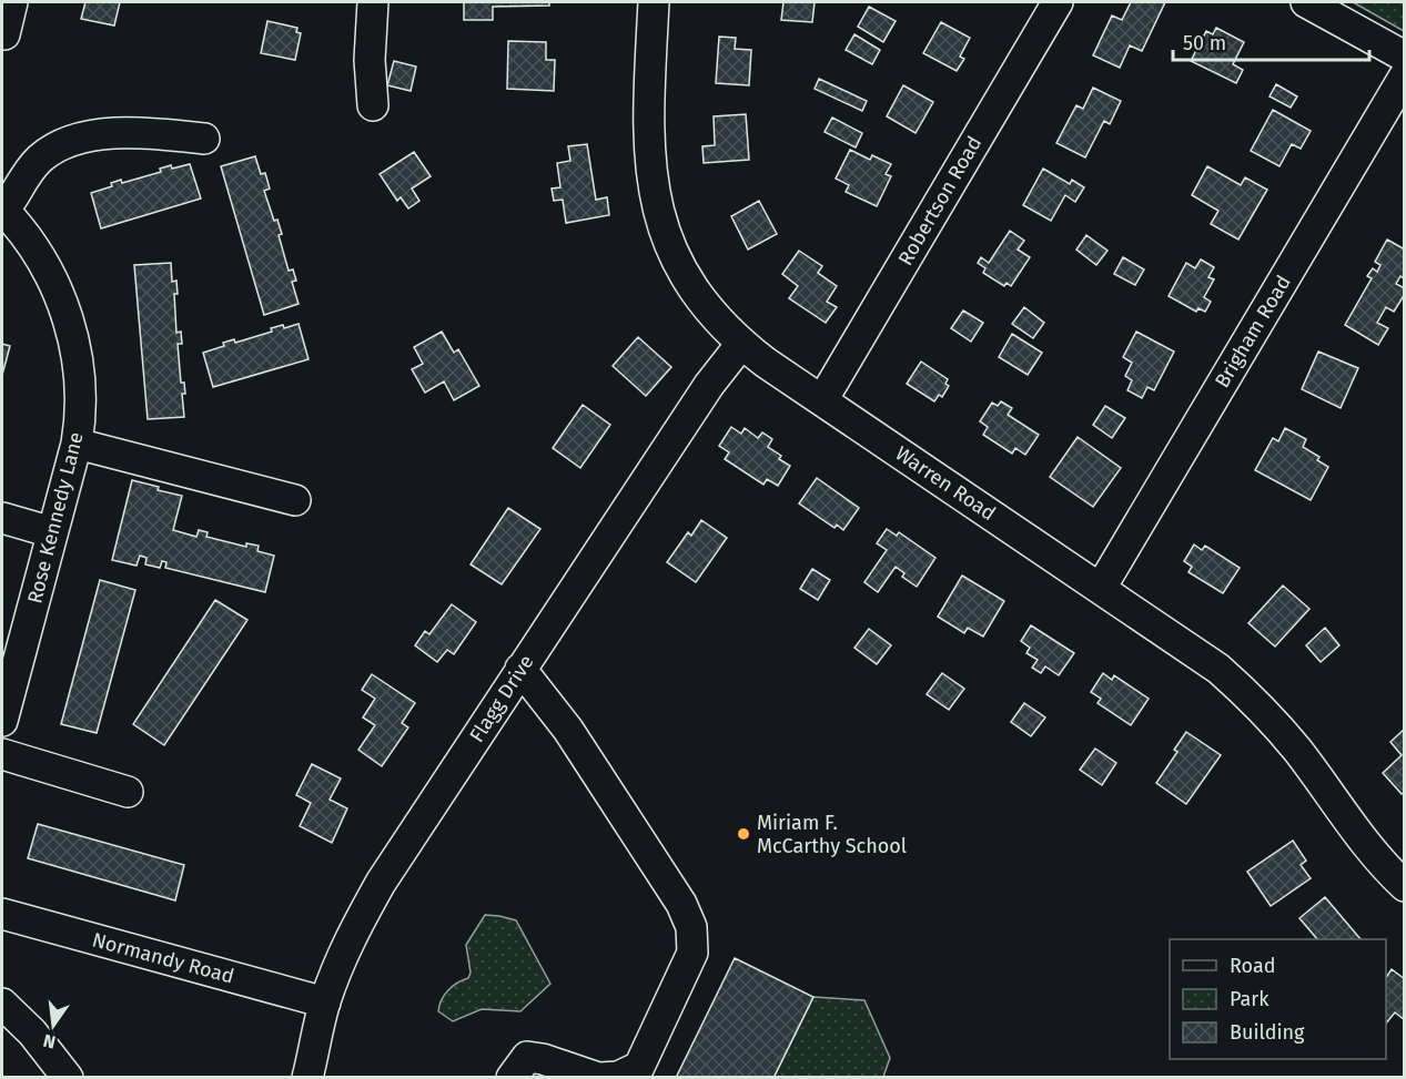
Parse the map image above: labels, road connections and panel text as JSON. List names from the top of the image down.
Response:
{
  "streets": {
    "street": [
      "Robertson Road",
      "Brigham Road",
      "Warren Road",
      "Rose Kennedy Lane",
      "Flagg Drive",
      "Normandy Road"
    ]
  },
  "crossings": [
    ["Robertson Road", "Warren Road"],
    ["Brigham Road", "Warren Road"],
    ["Warren Road", "Flagg Drive"],
    ["Flagg Drive", "Normandy Road"]
  ],
  "places": ["Miriam F. McCarthy School"],
  "legend": ["Road", "Park", "Building"],
  "scale_bar": "50 m",
  "north": "bottom"
}
